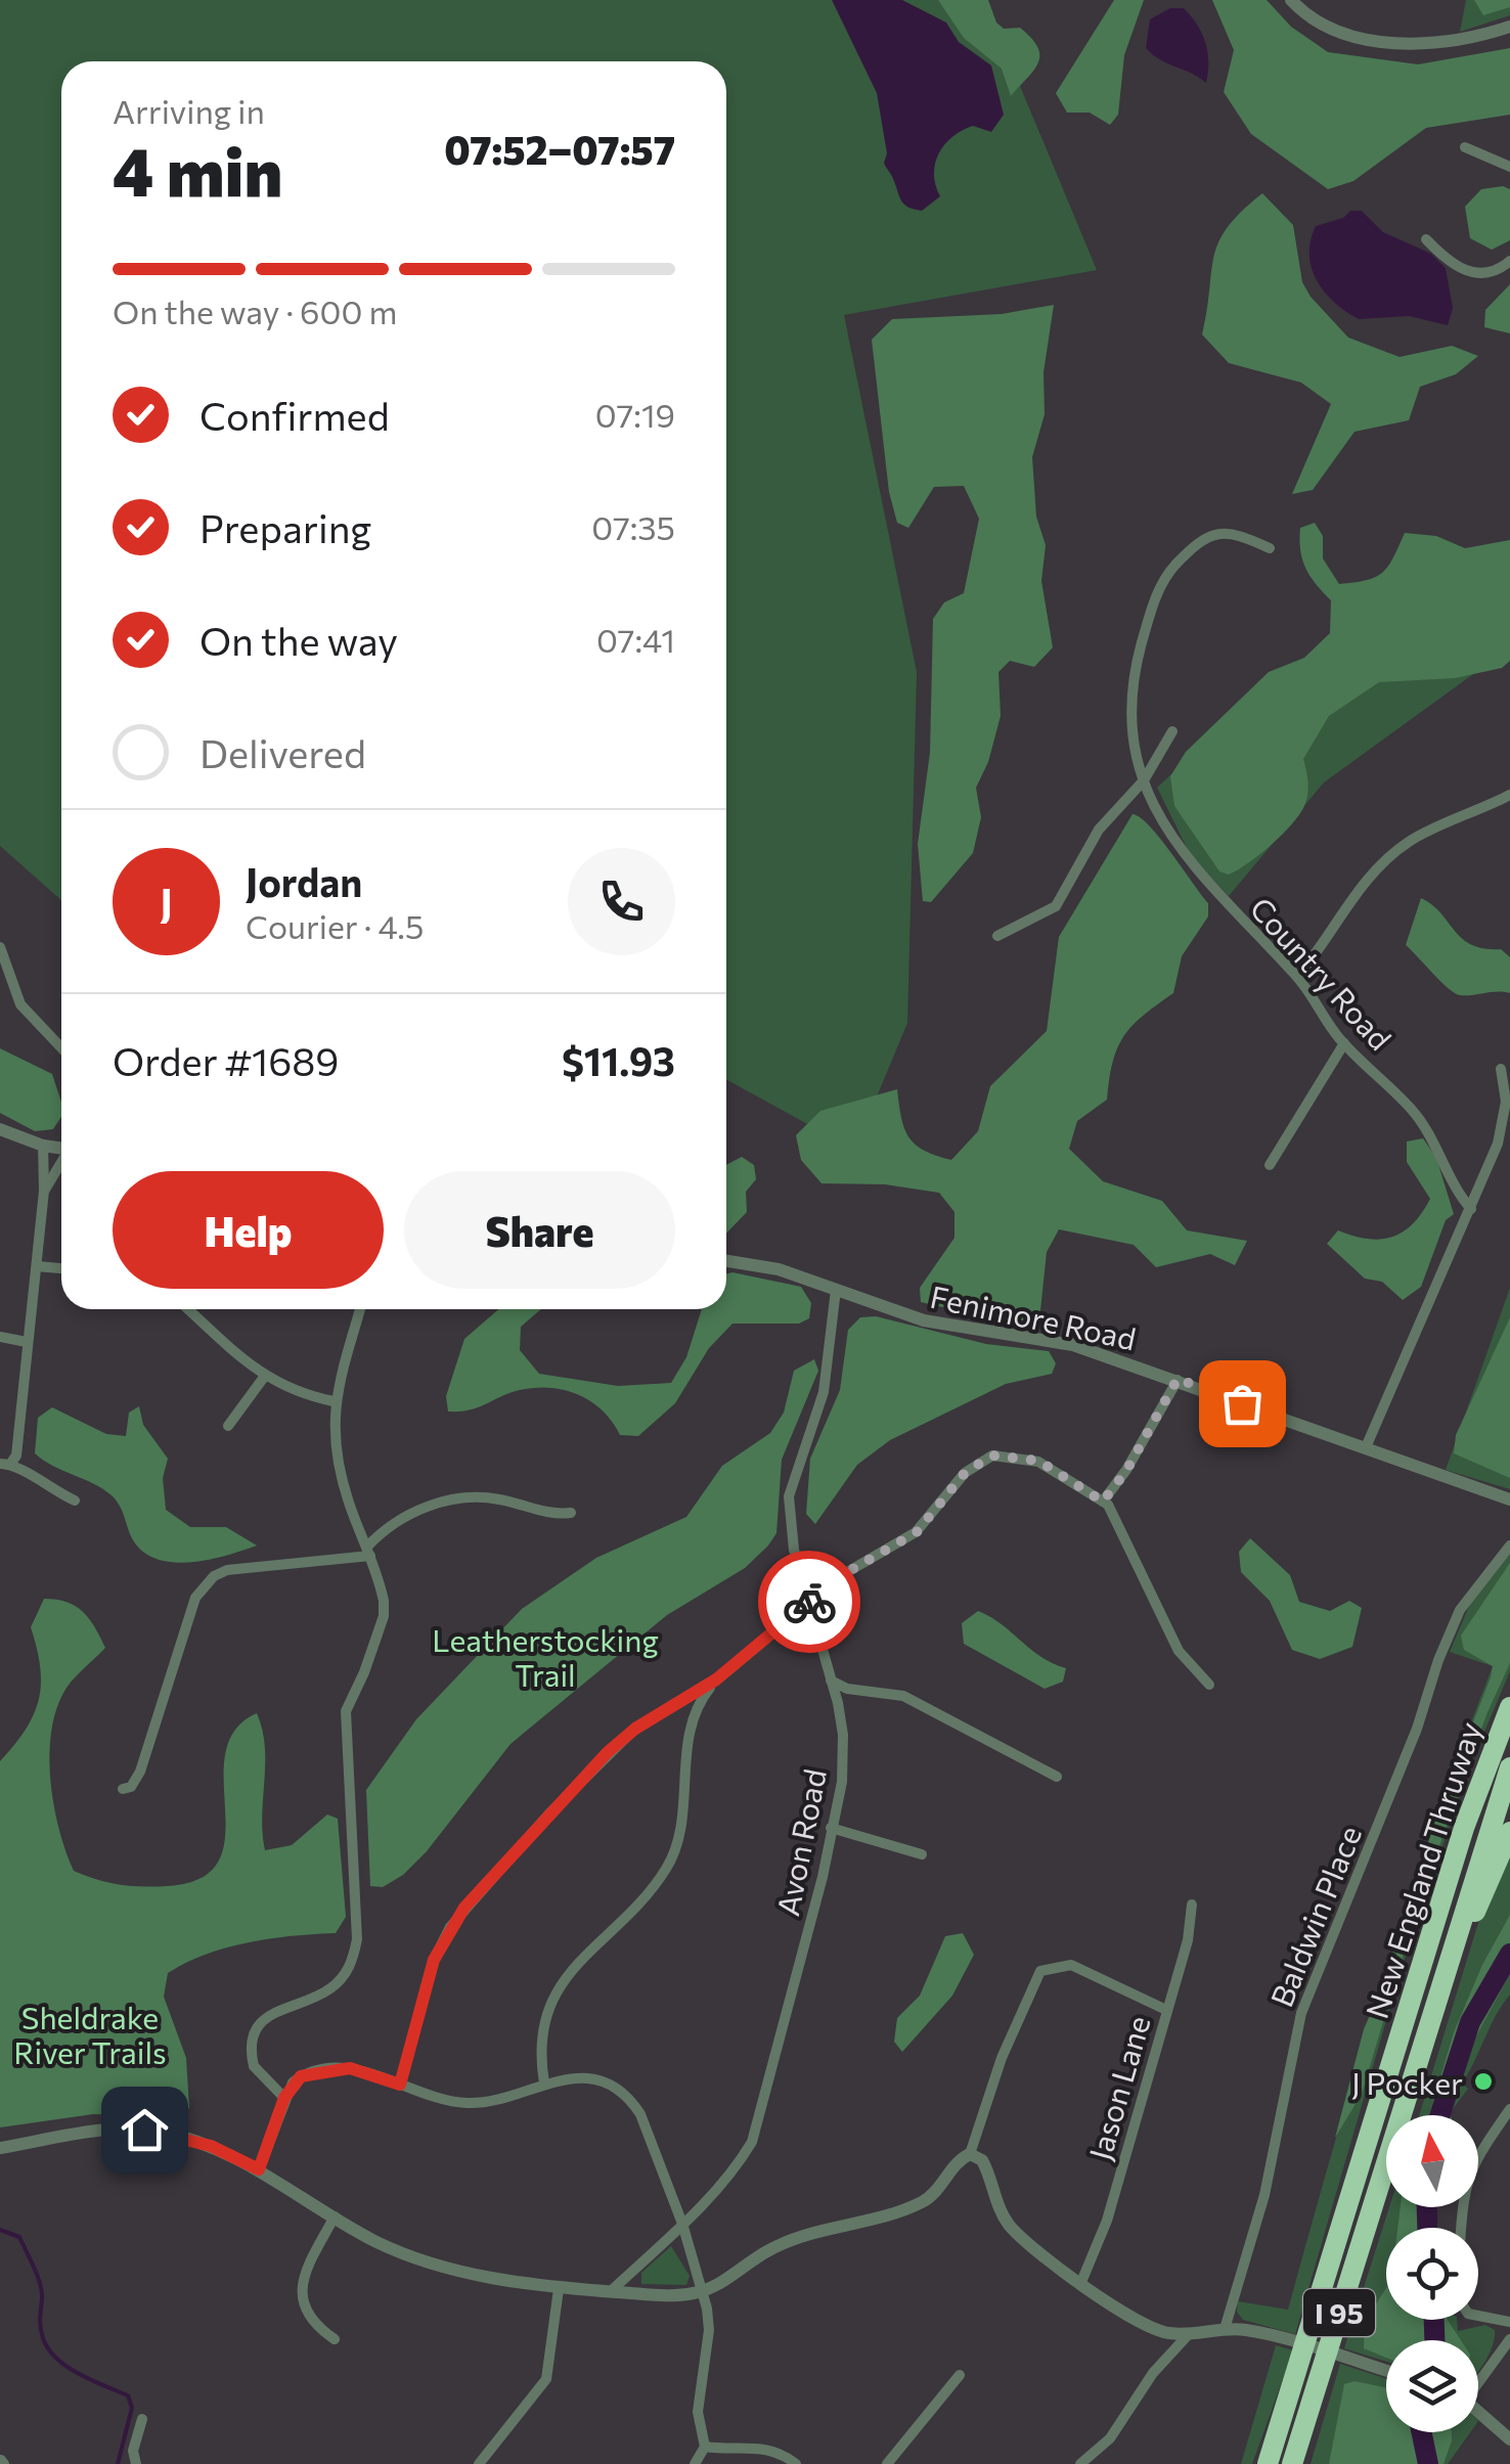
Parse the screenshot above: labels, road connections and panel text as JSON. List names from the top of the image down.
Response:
{
  "streets": {
    "highway": ["New England Thruway", "I 95"],
    "street": [
      "Country Road",
      "Fenimore Road",
      "Avon Road",
      "Baldwin Place",
      "Jason Lane"
    ]
  },
  "crossings": [
    ["Fenimore Road", "Avon Road"]
  ],
  "parks": ["Leatherstocking Trail", "Sheldrake River Trails"],
  "places": ["J Pocker"],
  "north": "top",
  "page": {
    "heading": ["4 min", "Arriving in", "07:52–07:57"],
    "panel": [
      "Jordan",
      "Courier · 4.5",
      "Order #1689",
      "$11.93"
    ],
    "bar": "On the way · 600 m",
    "list": [
      ["Confirmed", "07:19"],
      ["Preparing", "07:35"],
      ["On the way", "07:41"],
      "Delivered"
    ],
    "round": "J",
    "buttons": ["Help", "Share"]
  }
}
